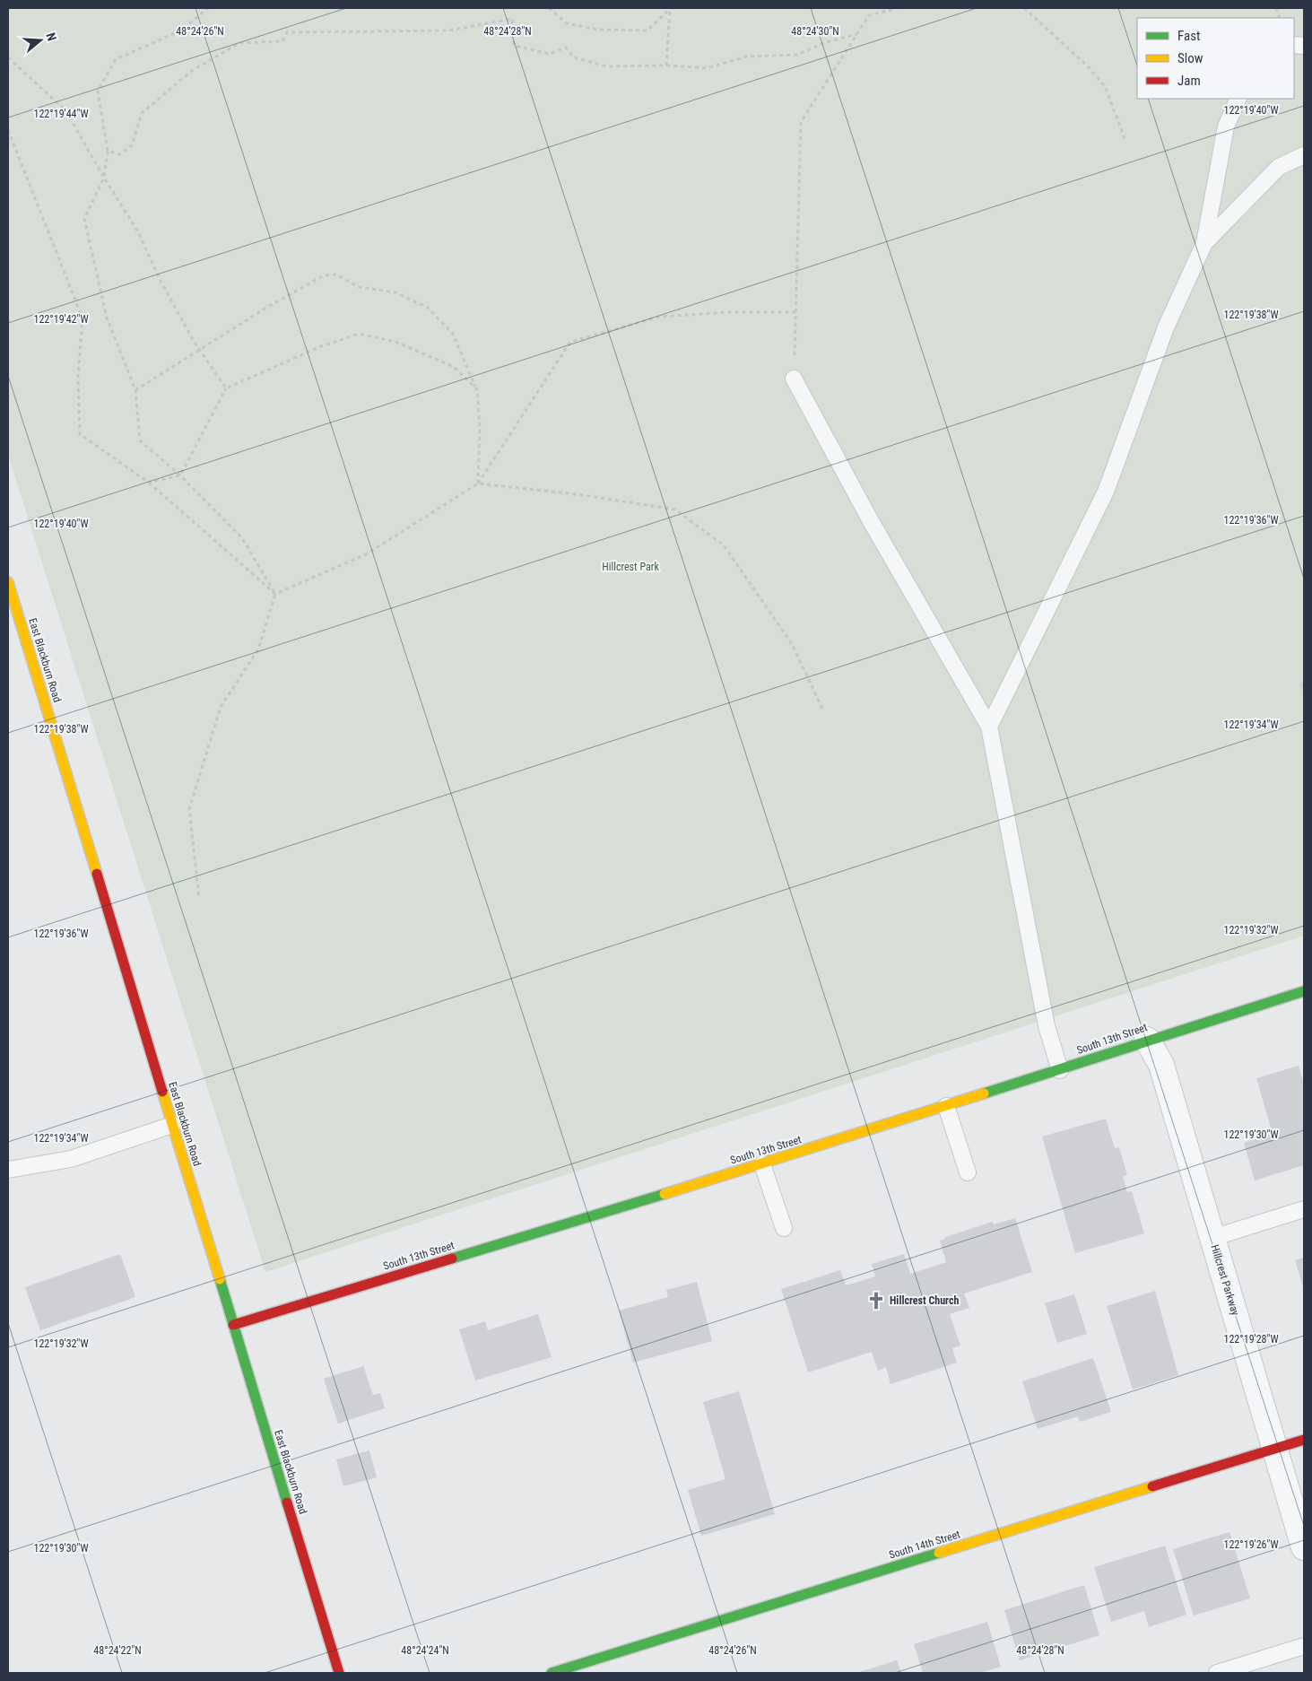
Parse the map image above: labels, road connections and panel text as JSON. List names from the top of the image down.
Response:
{
  "streets": {
    "street": [
      "East Blackburn Road",
      "South 13th Street",
      "Hillcrest Parkway",
      "South 14th Street"
    ]
  },
  "crossings": [
    ["East Blackburn Road", "South 13th Street"],
    ["South 13th Street", "Hillcrest Parkway"],
    ["Hillcrest Parkway", "South 14th Street"]
  ],
  "parks": ["Hillcrest Park"],
  "places": {
    "church": ["Hillcrest Church"]
  },
  "legend": ["Fast", "Slow", "Jam"],
  "north": "right",
  "coordinates": [
    "48°24'26\"N",
    "48°24'28\"N",
    "48°24'30\"N",
    "122°19'40\"W",
    "122°19'44\"W",
    "122°19'38\"W",
    "122°19'42\"W",
    "122°19'36\"W",
    "122°19'34\"W",
    "122°19'32\"W",
    "122°19'30\"W",
    "122°19'28\"W",
    "122°19'26\"W",
    "48°24'22\"N",
    "48°24'24\"N"
  ]
}
